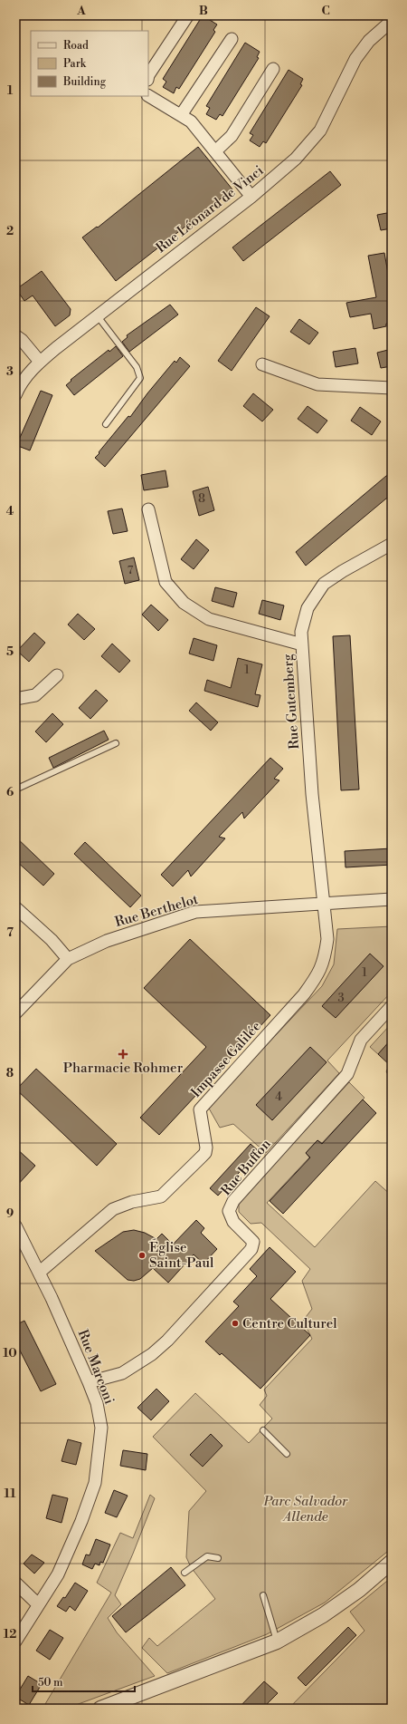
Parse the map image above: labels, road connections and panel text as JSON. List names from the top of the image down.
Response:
{
  "streets": {
    "street": [
      "Rue Léonard de Vinci",
      "Rue Gutemberg",
      "Rue Berthelot",
      "Impasse Galilée",
      "Rue Buffon",
      "Rue Marconi"
    ]
  },
  "crossings": [
    ["Rue Gutemberg", "Rue Berthelot"],
    ["Rue Gutemberg", "Impasse Galilée"],
    ["Rue Berthelot", "Impasse Galilée"],
    ["Impasse Galilée", "Rue Marconi"],
    ["Rue Buffon", "Rue Marconi"]
  ],
  "parks": ["Parc Salvador Allende"],
  "places": {
    "health": ["Pharmacie Rohmer"],
    "other": ["Église Saint-Paul", "Centre Culturel"]
  },
  "house_numbers": [
    "8",
    "7",
    "1",
    "1",
    "3",
    "4"
  ],
  "legend": ["Road", "Park", "Building"],
  "scale_bar": "50 m",
  "grid": {
    "columns": ["A", "B", "C"],
    "rows": [
      "1",
      "2",
      "3",
      "4",
      "5",
      "6",
      "7",
      "8",
      "9",
      "10",
      "11",
      "12"
    ]
  }
}
